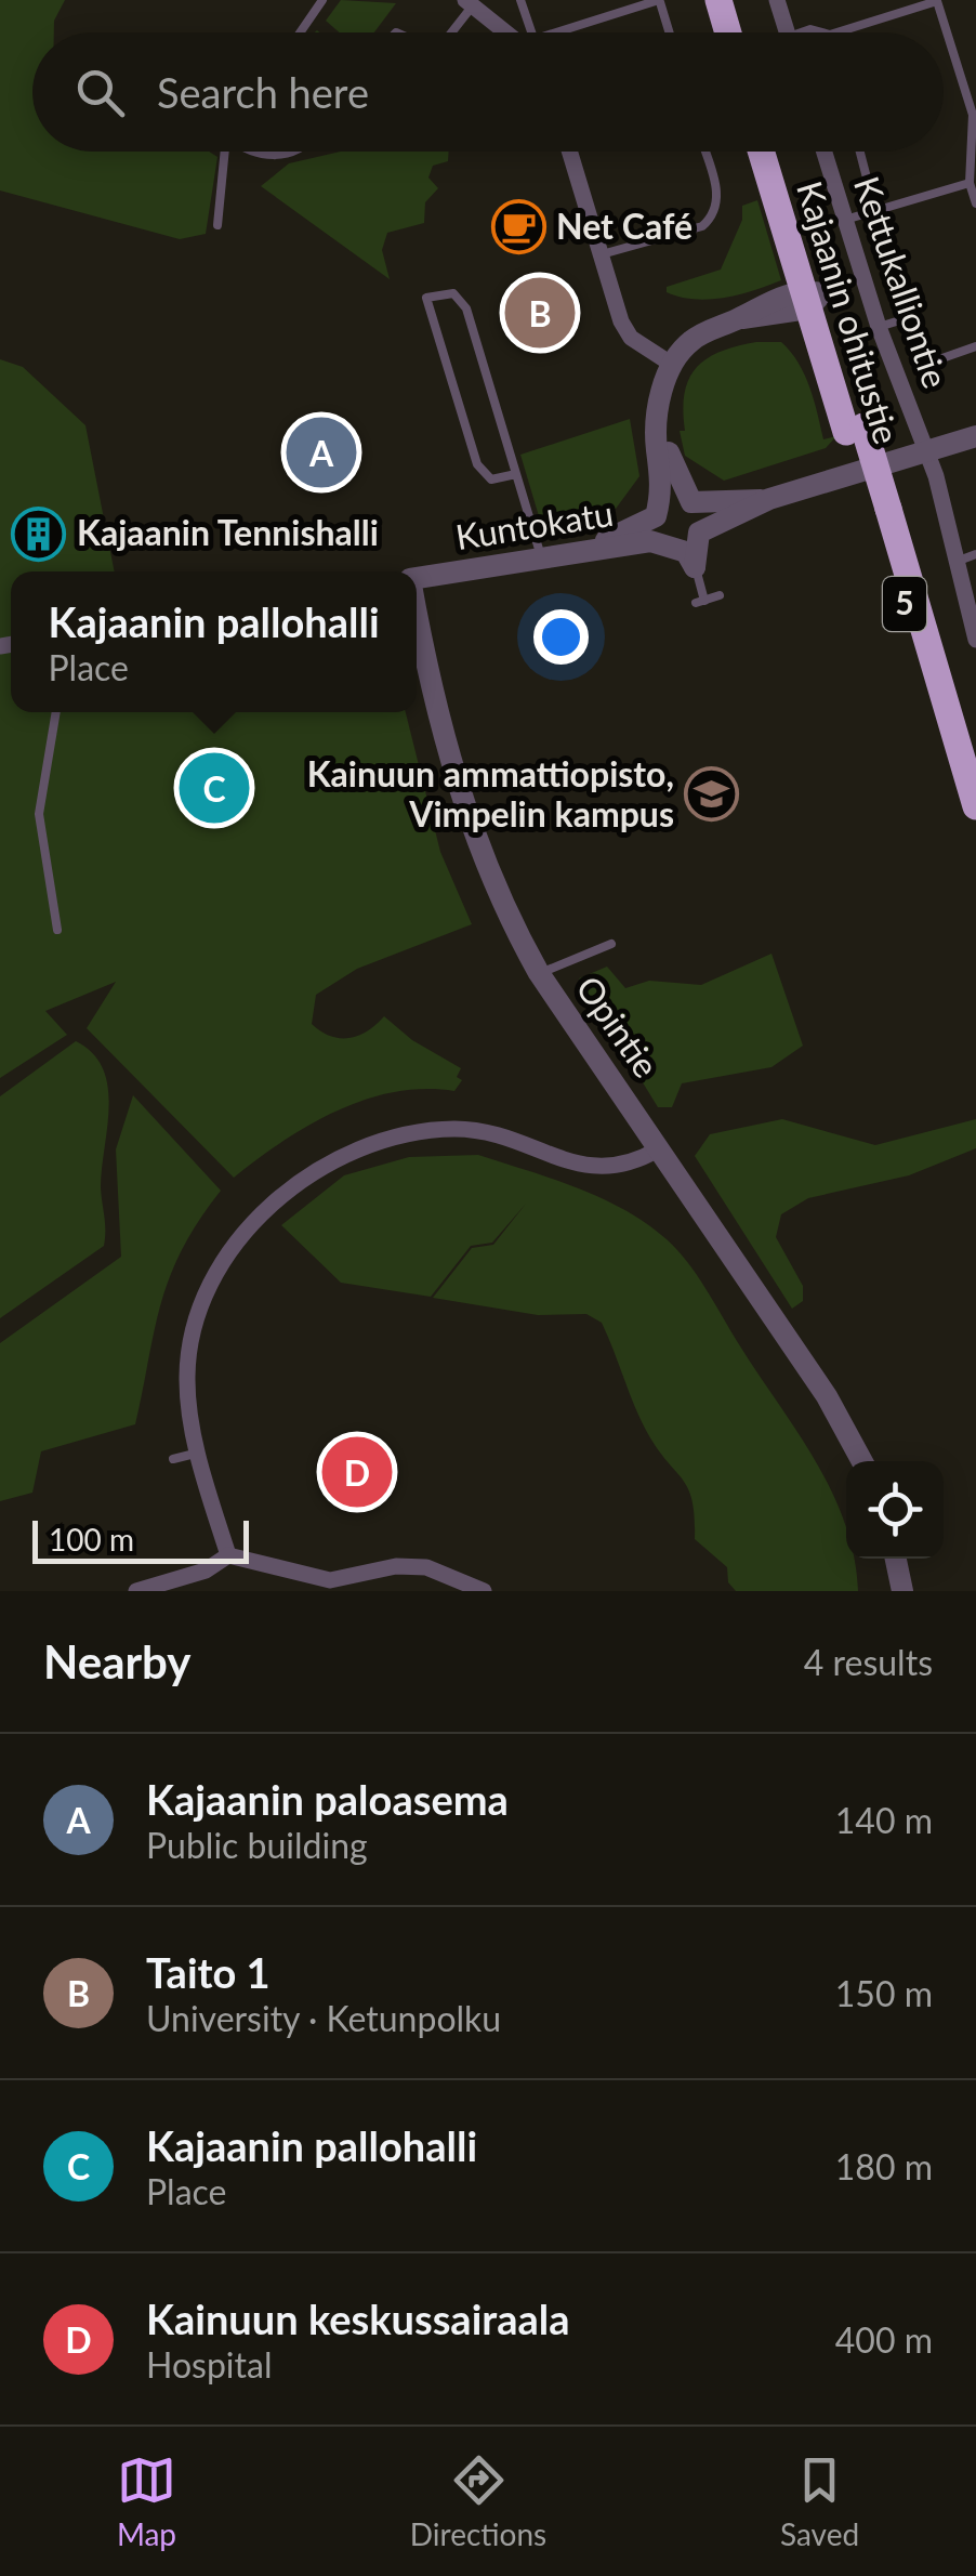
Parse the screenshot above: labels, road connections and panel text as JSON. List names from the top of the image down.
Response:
{
  "streets": {
    "highway": ["Kajaanin ohitustie", "5"],
    "street": ["Kettukalliontie", "Kuntokatu", "Opintie"]
  },
  "places": {
    "cafe": ["Net Café"],
    "building": ["Kajaanin Tennishalli"],
    "school or university": ["Kainuun ammattiopisto, Vimpelin kampus"]
  },
  "scale_bar": "100 m",
  "page": {
    "search": "Search here",
    "pins": [
      "B",
      "A",
      "C",
      "D"
    ],
    "popup": ["Kajaanin pallohalli", "Place"],
    "scale": "100 m",
    "heading": ["Nearby", "4 results"],
    "list": [
      {
        "mark": "A",
        "name": "Kajaanin paloasema",
        "note": "Public building",
        "value": "140 m"
      },
      {
        "mark": "B",
        "name": "Taito 1",
        "note": "University · Ketunpolku",
        "value": "150 m"
      },
      {
        "mark": "C",
        "name": "Kajaanin pallohalli",
        "note": "Place",
        "value": "180 m"
      },
      {
        "mark": "D",
        "name": "Kainuun keskussairaala",
        "note": "Hospital",
        "value": "400 m"
      }
    ],
    "nav": ["Map", "Directions", "Saved"]
  }
}
